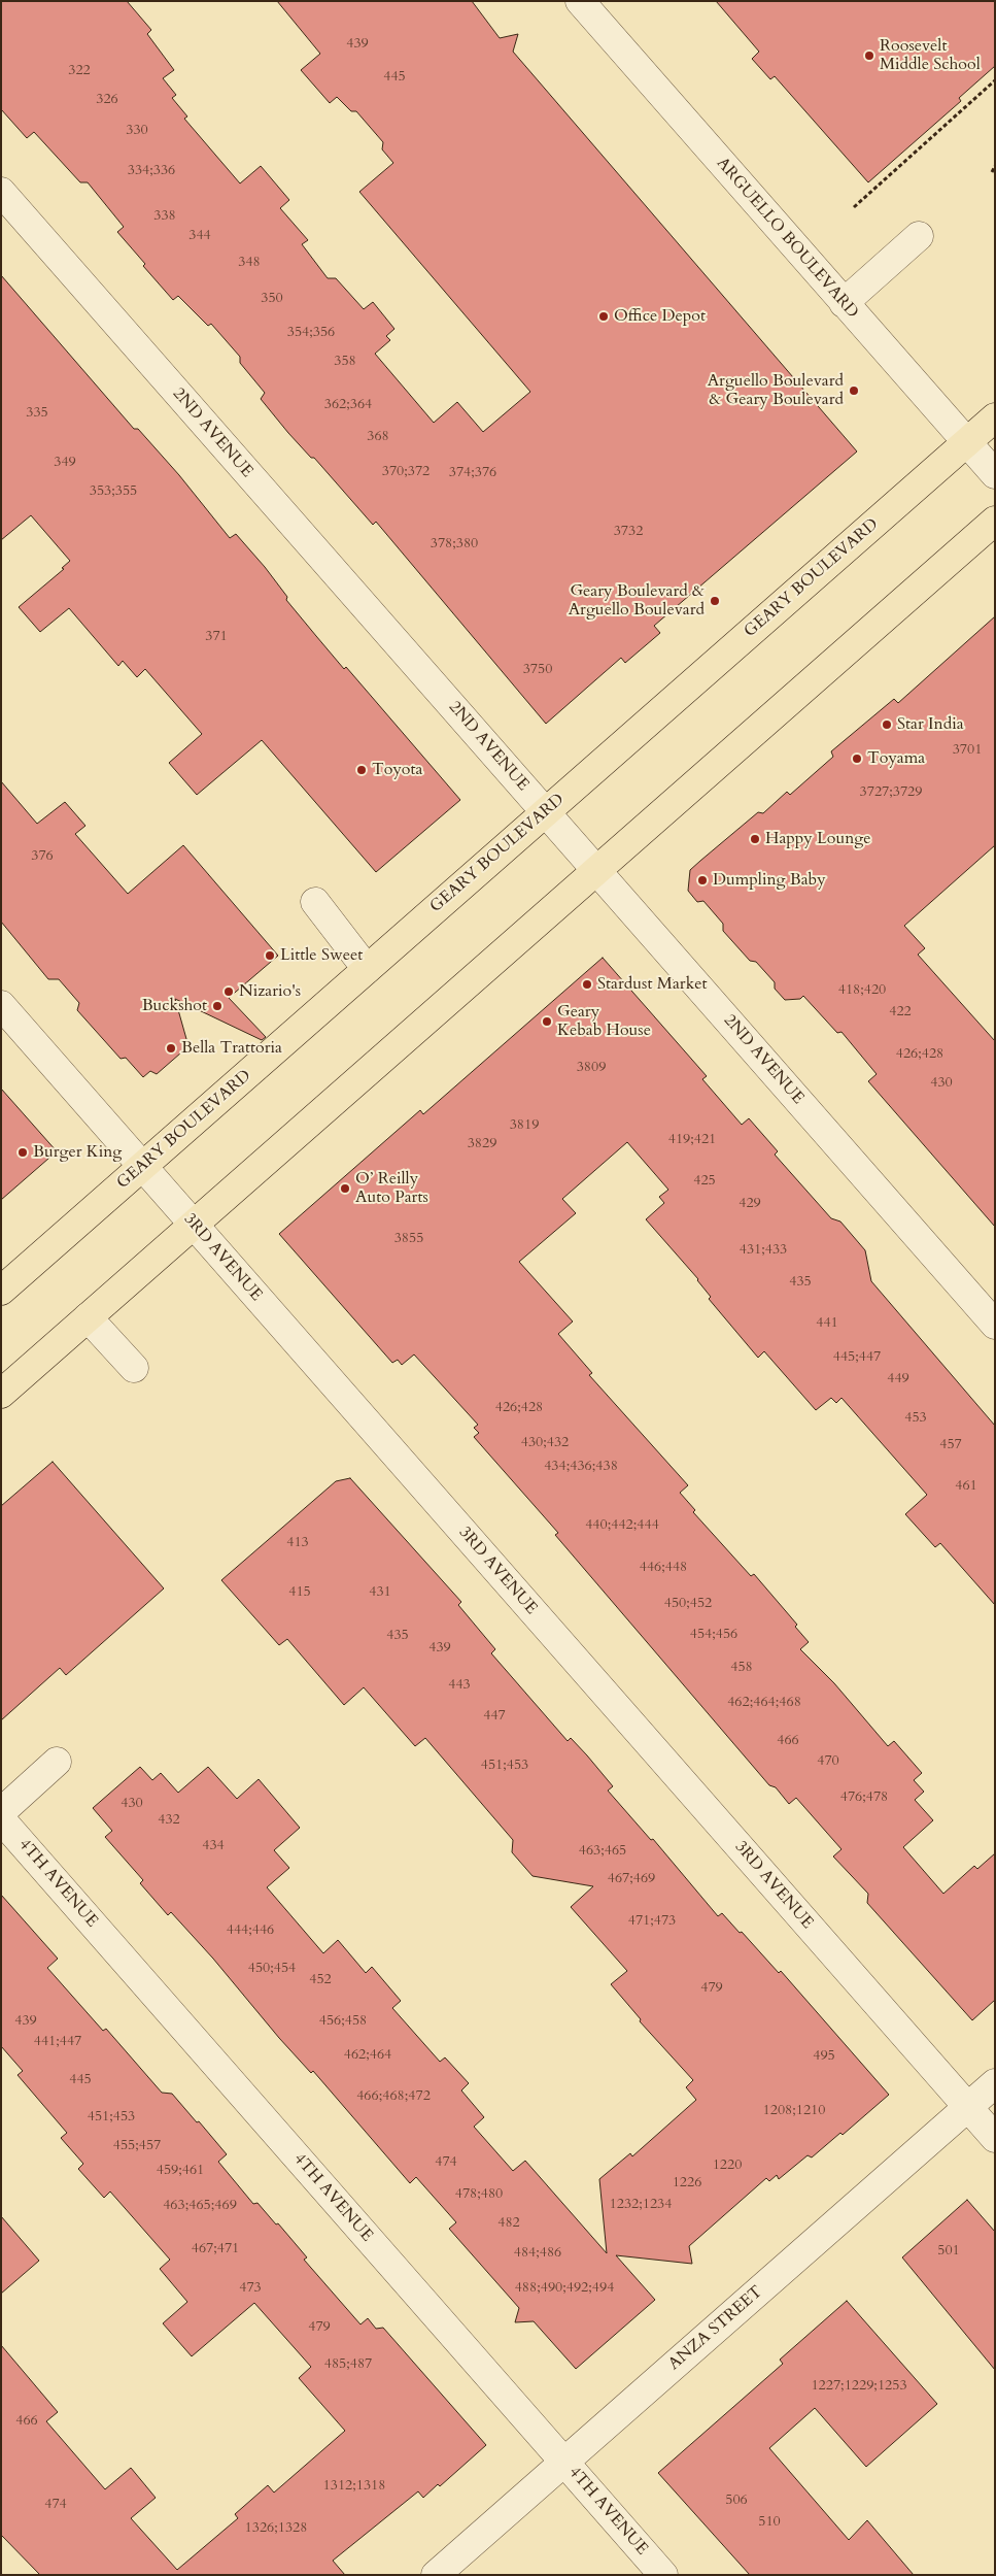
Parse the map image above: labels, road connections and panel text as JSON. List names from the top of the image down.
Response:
{
  "streets": {
    "main road": ["GEARY BOULEVARD"],
    "street": [
      "ARGUELLO BOULEVARD",
      "2ND AVENUE",
      "3RD AVENUE",
      "4TH AVENUE",
      "ANZA STREET"
    ]
  },
  "crossings": [
    ["ARGUELLO BOULEVARD", "GEARY BOULEVARD"],
    ["2ND AVENUE", "GEARY BOULEVARD"],
    ["GEARY BOULEVARD", "3RD AVENUE"],
    ["3RD AVENUE", "ANZA STREET"],
    ["4TH AVENUE", "ANZA STREET"]
  ],
  "places": [
    "Roosevelt Middle School",
    "Office Depot",
    "Arguello Boulevard & Geary Boulevard",
    "Geary Boulevard & Arguello Boulevard",
    "Star India",
    "Toyama",
    "Toyota",
    "Happy Lounge",
    "Dumpling Baby",
    "Little Sweet",
    "Stardust Market",
    "Nizario's",
    "Buckshot",
    "Geary Kebab House",
    "Bella Trattoria",
    "Burger King",
    "O’ Reilly Auto Parts"
  ],
  "house_numbers": [
    "439",
    "322",
    "445",
    "326",
    "330",
    "334;336",
    "338",
    "344",
    "348",
    "350",
    "354;356",
    "358",
    "362;364",
    "335",
    "368",
    "349",
    "370;372",
    "374;376",
    "353;355",
    "3732",
    "378;380",
    "371",
    "3750",
    "3701",
    "3727;3729",
    "376",
    "418;420",
    "422",
    "426;428",
    "3809",
    "430",
    "3819",
    "419;421",
    "3829",
    "425",
    "429",
    "3855",
    "431;433",
    "435",
    "441",
    "445;447",
    "449",
    "426;428",
    "453",
    "430;432",
    "457",
    "434;436;438",
    "461",
    "440;442;444",
    "413",
    "446;448",
    "415",
    "431",
    "450;452",
    "454;456",
    "435",
    "439",
    "458",
    "443",
    "462;464;468",
    "447",
    "466",
    "470",
    "451;453",
    "476;478",
    "430",
    "432",
    "434",
    "463;465",
    "467;469",
    "471;473",
    "444;446",
    "450;454",
    "452",
    "479",
    "439",
    "456;458",
    "441;447",
    "462;464",
    "495",
    "445",
    "466;468;472",
    "1208;1210",
    "451;453",
    "455;457",
    "474",
    "1220",
    "459;461",
    "1226",
    "478;480",
    "1232;1234",
    "463;465;469",
    "482",
    "467;471",
    "501",
    "484;486",
    "473",
    "488;490;492;494",
    "479",
    "485;487",
    "1227;1229;1253",
    "466",
    "1312;1318",
    "506",
    "474",
    "510",
    "1326;1328"
  ]
}
